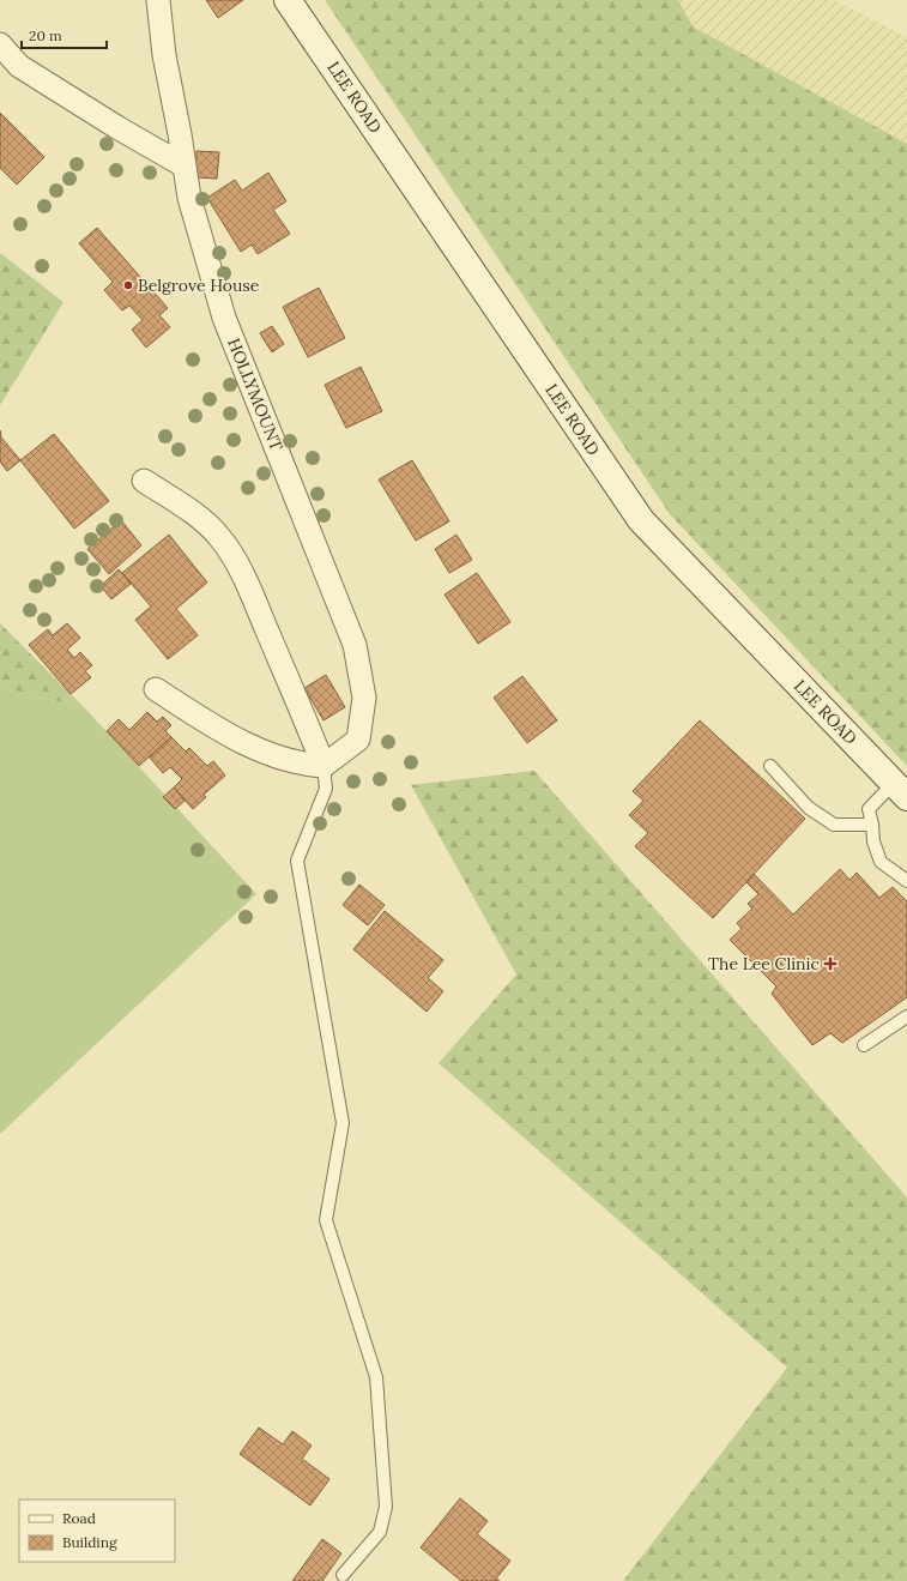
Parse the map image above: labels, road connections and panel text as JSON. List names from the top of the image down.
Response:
{
  "streets": {
    "street": ["LEE ROAD", "HOLLYMOUNT"]
  },
  "places": {
    "other": ["Belgrove House"],
    "health": ["The Lee Clinic"]
  },
  "legend": ["Road", "Building"],
  "scale_bar": "20 m"
}
